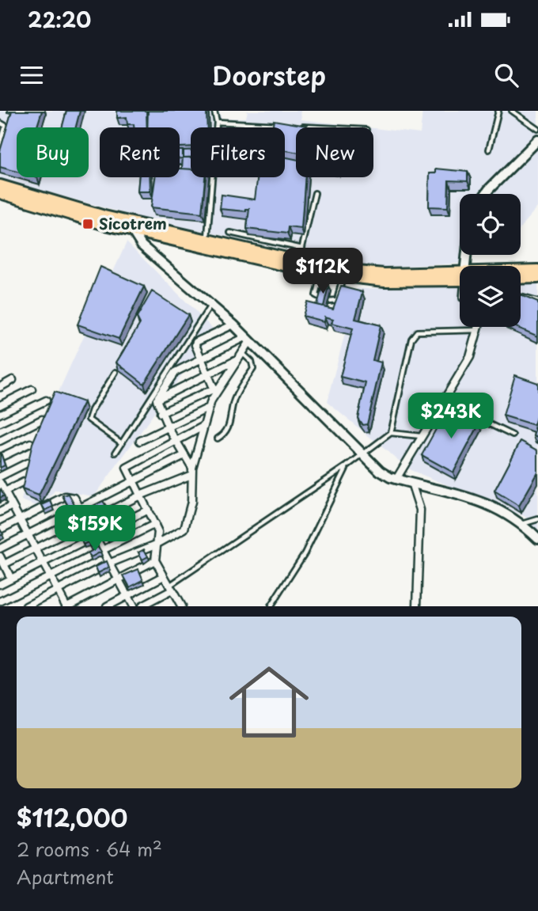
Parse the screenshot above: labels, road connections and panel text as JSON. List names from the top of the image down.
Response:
{
  "places": {
    "transit": ["Sicotrem"]
  },
  "page": {
    "status": "22:20",
    "header": "Doorstep",
    "chip": [
      "Buy",
      "Rent",
      "Filters",
      "New"
    ],
    "price": ["$112K", "$243K", "$159K"],
    "list": [
      {
        "name": "$112,000",
        "note": "2 rooms · 64 m² · Apartment"
      }
    ]
  }
}
